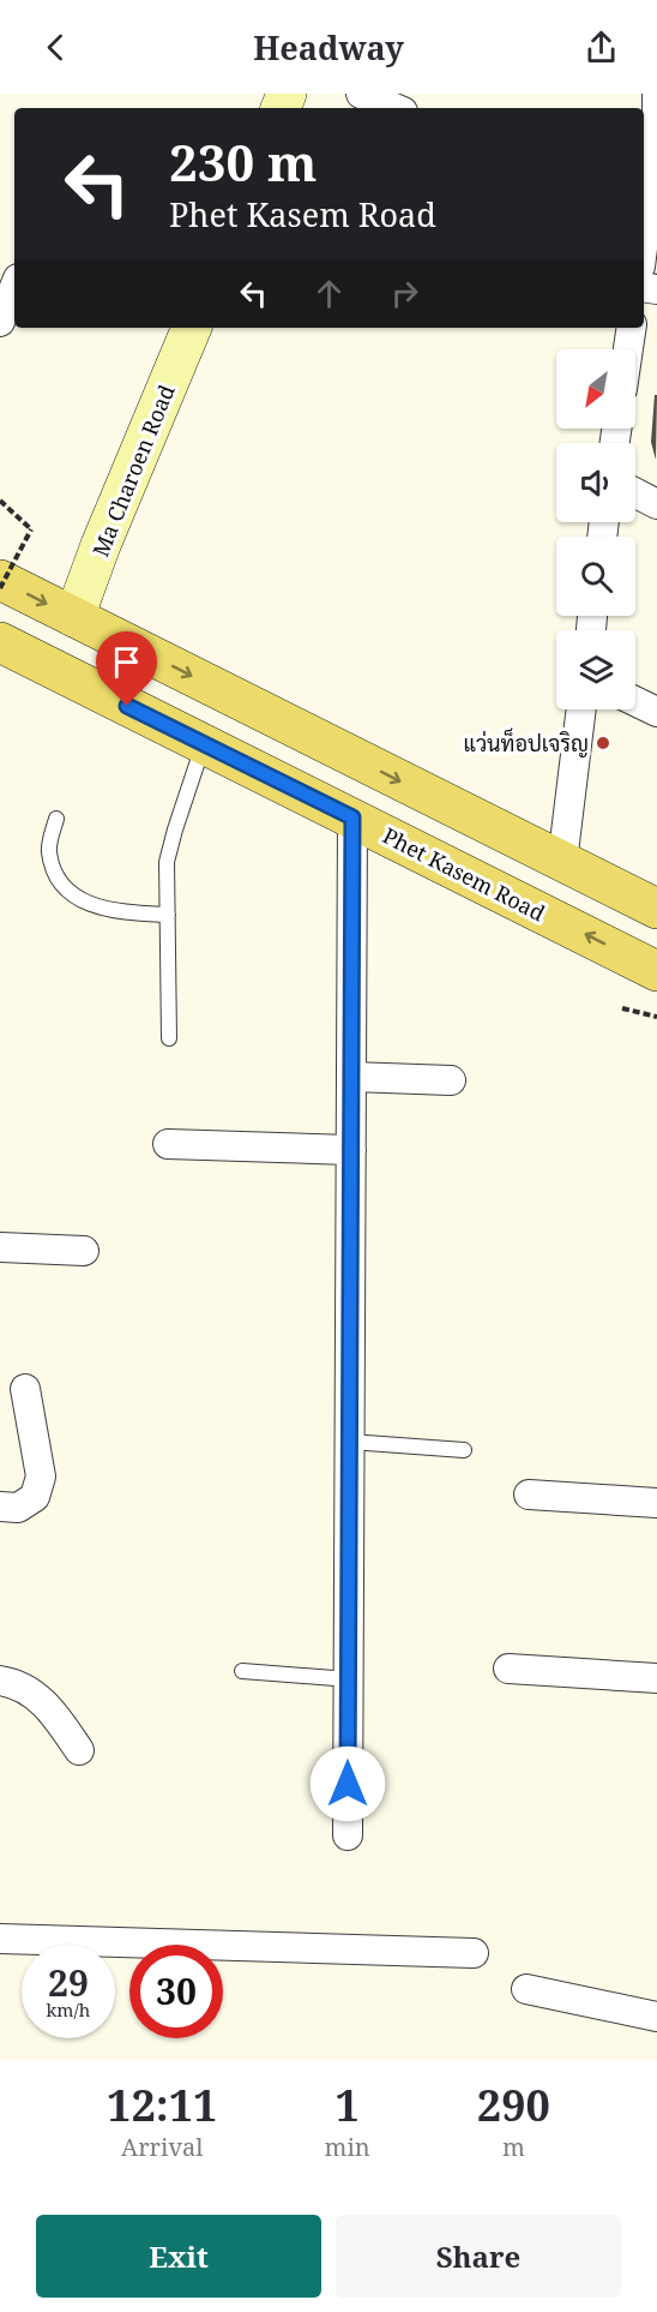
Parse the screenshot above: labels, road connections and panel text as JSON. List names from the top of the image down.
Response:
{
  "streets": {
    "main road": ["Ma Charoen Road", "Phet Kasem Road"]
  },
  "places": ["แว่นท็อปเจริญ"],
  "north": "bottom left",
  "page": {
    "header": "Headway",
    "turn": ["230 m", "Phet Kasem Road"],
    "speed": "29 km/h",
    "limit": "30",
    "eta": [
      "12:11",
      "Arrival",
      "1",
      "min",
      "290",
      "m"
    ],
    "buttons": ["Exit", "Share"]
  }
}
